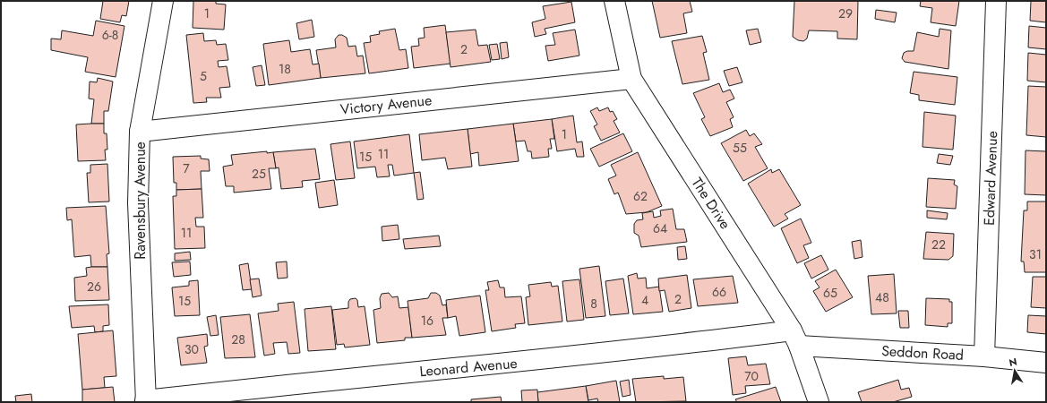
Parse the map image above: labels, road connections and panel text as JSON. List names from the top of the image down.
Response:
{
  "streets": {
    "street": [
      "Victory Avenue",
      "Edward Avenue",
      "Ravensbury Avenue",
      "The Drive",
      "Seddon Road",
      "Leonard Avenue"
    ]
  },
  "crossings": [
    ["Victory Avenue", "Ravensbury Avenue"],
    ["Victory Avenue", "The Drive"],
    ["Edward Avenue", "Seddon Road"],
    ["Ravensbury Avenue", "Leonard Avenue"],
    ["The Drive", "Seddon Road"],
    ["The Drive", "Leonard Avenue"],
    ["Seddon Road", "Leonard Avenue"]
  ],
  "house_numbers": [
    "1",
    "29",
    "6-8",
    "2",
    "18",
    "5",
    "1",
    "55",
    "11",
    "15",
    "7",
    "25",
    "62",
    "64",
    "11",
    "22",
    "31",
    "26",
    "66",
    "65",
    "48",
    "2",
    "4",
    "15",
    "8",
    "16",
    "28",
    "30",
    "70"
  ],
  "north": "top"
}
